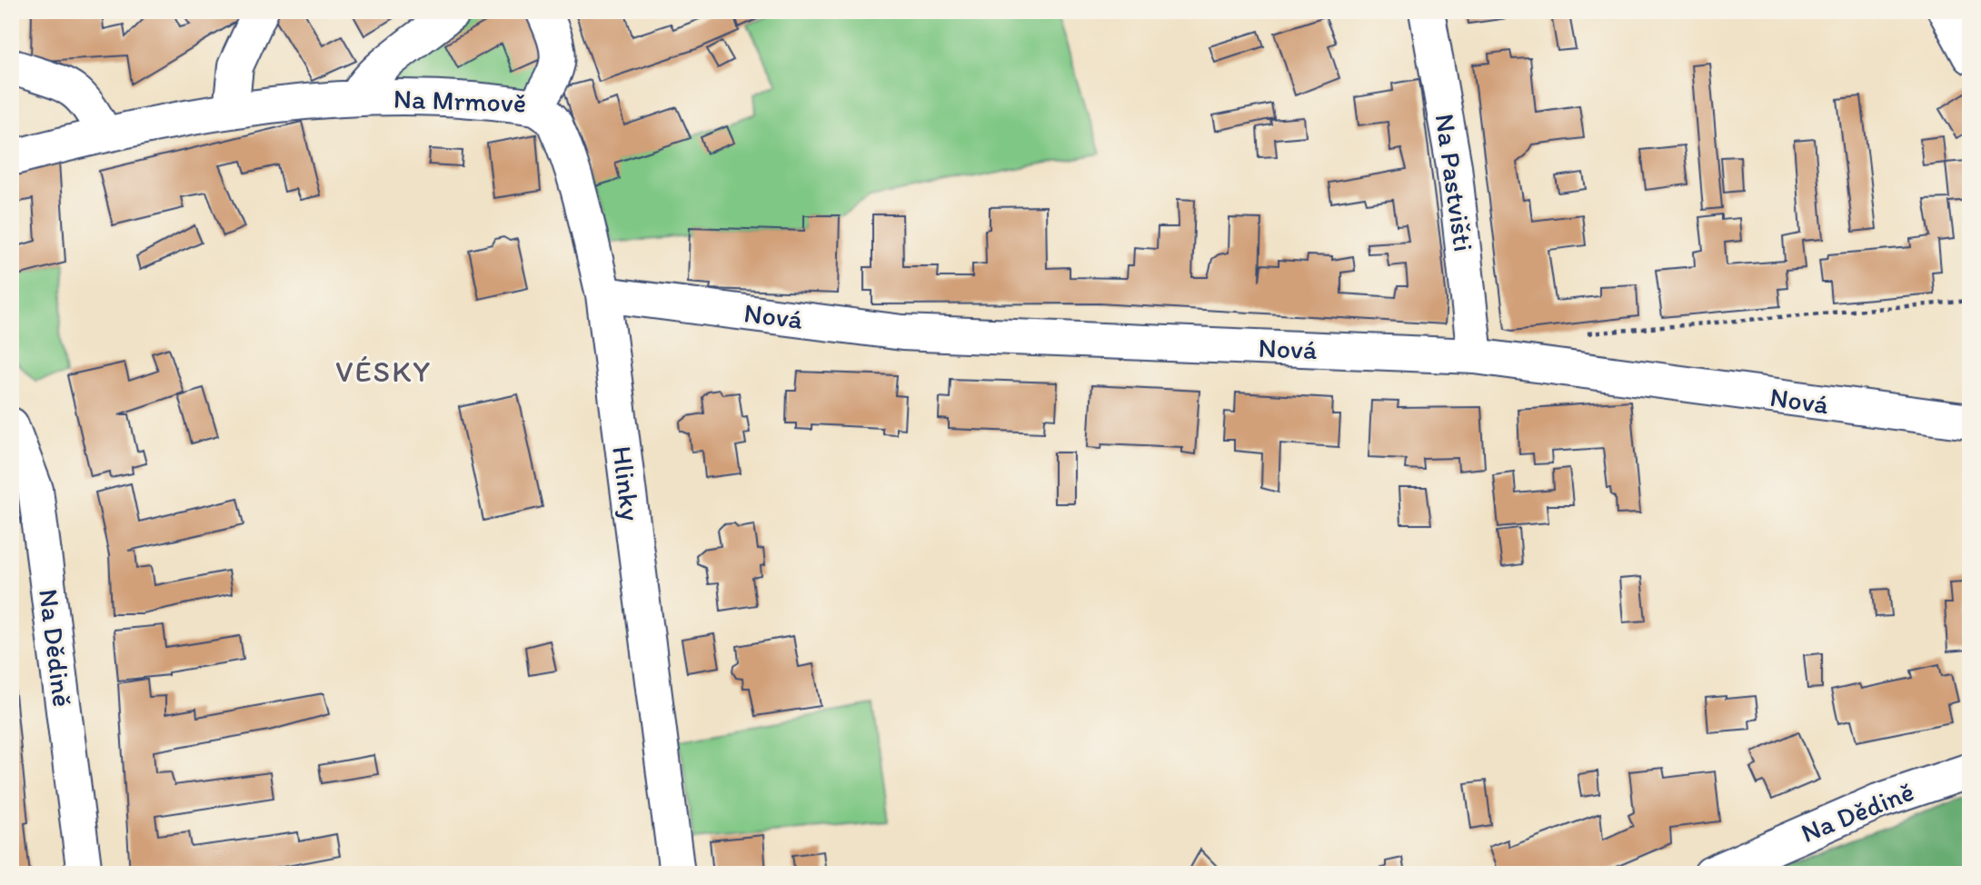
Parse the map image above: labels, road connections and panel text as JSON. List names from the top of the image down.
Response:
{
  "streets": {
    "street": [
      "Na Mrmově",
      "Na Pastvišti",
      "Nová",
      "Hlinky",
      "Na Dědině"
    ]
  },
  "crossings": [
    ["Na Mrmově", "Hlinky"],
    ["Na Pastvišti", "Nová"],
    ["Nová", "Hlinky"]
  ],
  "districts": ["VÉSKY"]
}
